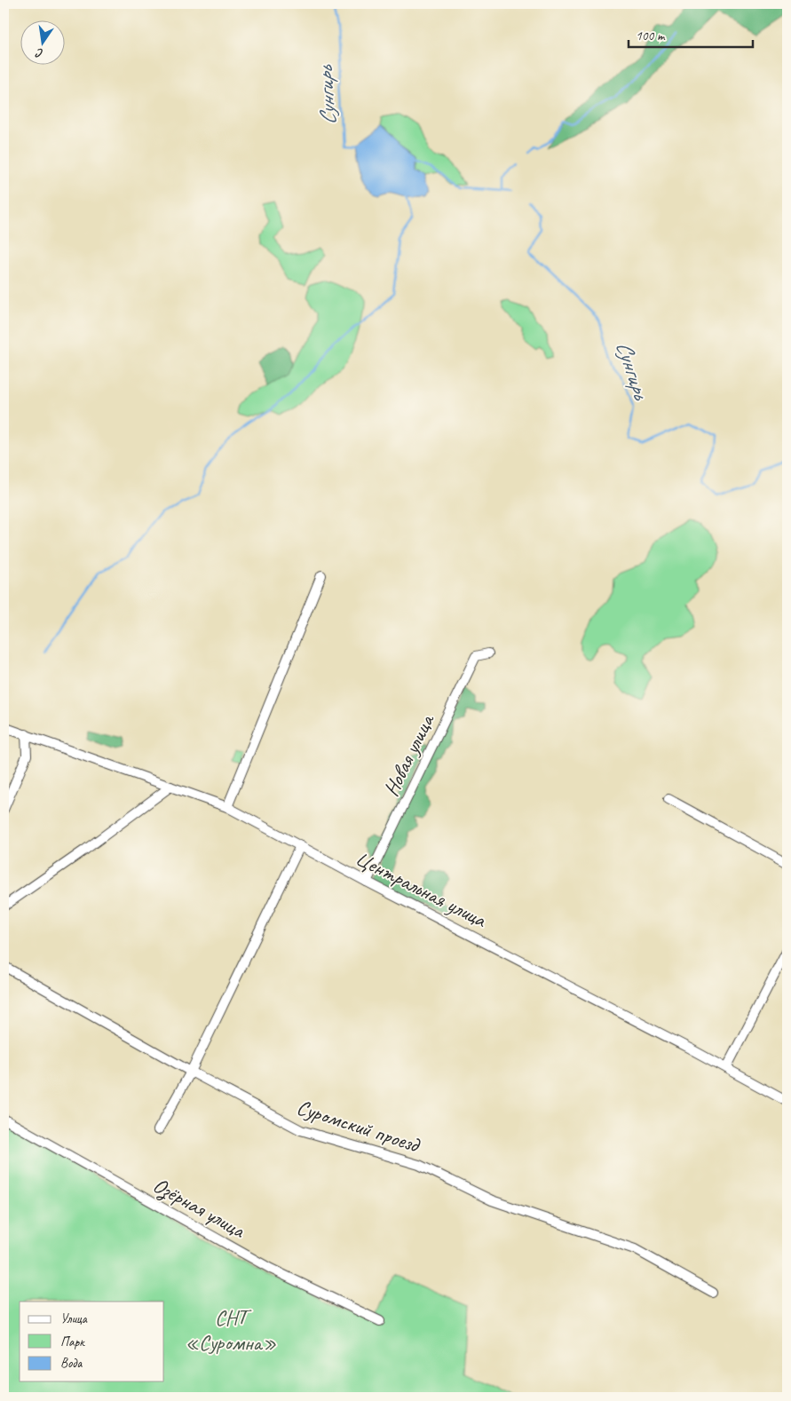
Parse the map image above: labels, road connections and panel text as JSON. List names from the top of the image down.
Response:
{
  "streets": {
    "street": [
      "Новая улица",
      "Центральная улица",
      "Суромский проезд",
      "Озёрная улица"
    ]
  },
  "crossings": [
    ["Новая улица", "Центральная улица"]
  ],
  "water": ["Сунгирь"],
  "parks": ["СНТ «Суромна»"],
  "legend": ["Улица", "Парк", "Вода"],
  "scale_bar": "100 m",
  "north": "bottom"
}
